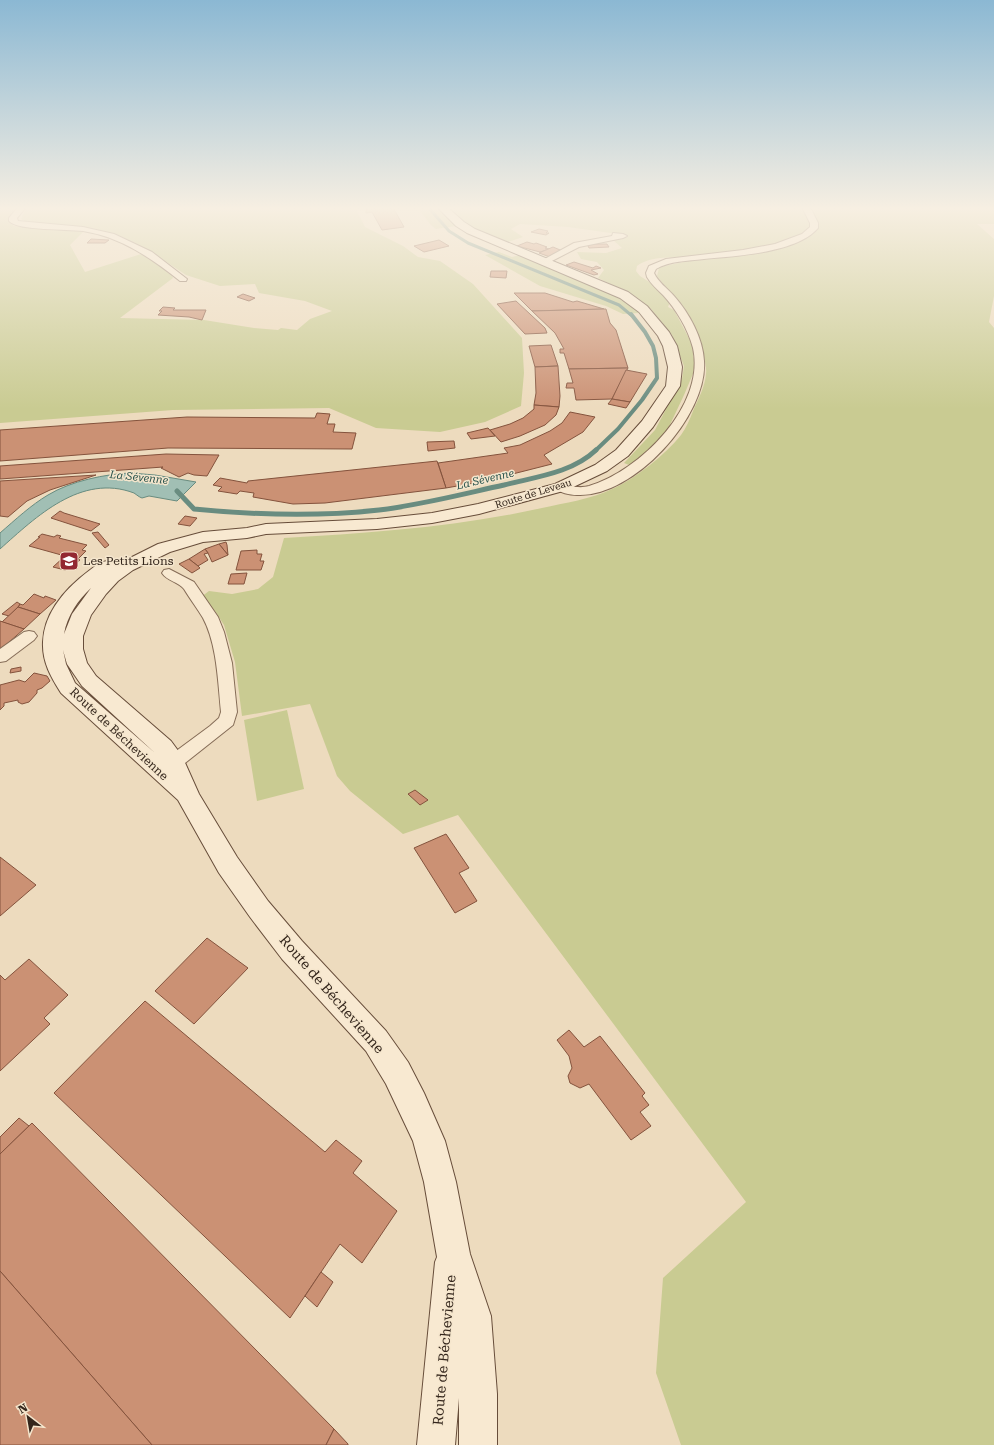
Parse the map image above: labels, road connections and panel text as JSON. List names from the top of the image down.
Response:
{
  "streets": {
    "street": ["Route de Leveau", "Route de Béchevienne"]
  },
  "crossings": [
    ["Route de Leveau", "Route de Béchevienne"]
  ],
  "water": ["La Sévenne"],
  "places": {
    "school or university": ["Les Petits Lions"]
  },
  "north": "top left"
}
